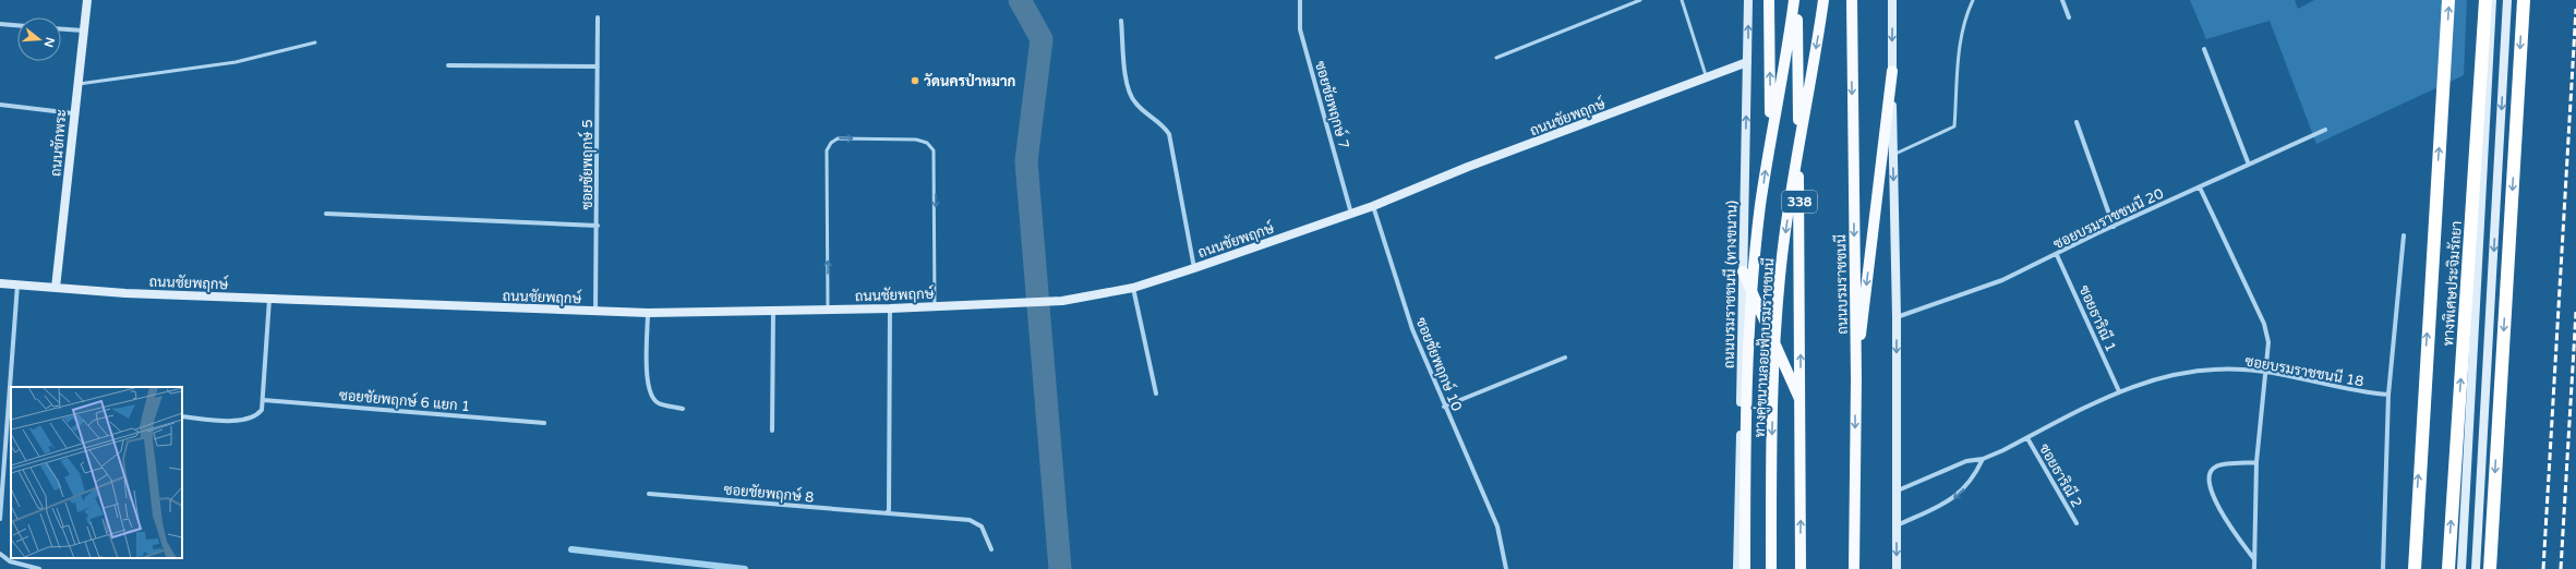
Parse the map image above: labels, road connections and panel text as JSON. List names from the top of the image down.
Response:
{
  "streets": {
    "highway": ["ทางพิเศษประจิมรัถยา"],
    "main road": [
      "ถนนชัยพฤกษ์",
      "ถนนชักพระ",
      "338",
      "ถนนบรมราชชนนี (ทางขนาน)",
      "ถนนบรมราชชนนี",
      "ทางคู่ขนานลอยฟ้าบรมราชชนนี"
    ],
    "street": [
      "ซอยชัยพฤกษ์ 7",
      "ซอยชัยพฤกษ์ 5",
      "ซอยบรมราชชนนี 20",
      "ซอยธาริณี 1",
      "ซอยชัยพฤกษ์ 10",
      "ซอยบรมราชชนนี 18",
      "ซอยชัยพฤกษ์ 6 แยก 1",
      "ซอยธาริณี 2",
      "ซอยชัยพฤกษ์ 8"
    ]
  },
  "crossings": [
    ["ซอยชัยพฤกษ์ 7", "ถนนชัยพฤกษ์"],
    ["ถนนชัยพฤกษ์", "ถนนชักพระ"],
    ["ถนนชัยพฤกษ์", "ซอยชัยพฤกษ์ 5"],
    ["ถนนชัยพฤกษ์", "ถนนบรมราชชนนี (ทางขนาน)"],
    ["ถนนชัยพฤกษ์", "ซอยชัยพฤกษ์ 10"],
    ["338", "ทางคู่ขนานลอยฟ้าบรมราชชนนี"],
    ["ซอยบรมราชชนนี 20", "ซอยธาริณี 1"],
    ["ซอยธาริณี 1", "ซอยบรมราชชนนี 18"],
    ["ซอยบรมราชชนนี 18", "ซอยธาริณี 2"]
  ],
  "places": ["วัดนครป่าหมาก"],
  "north": "right"
}
